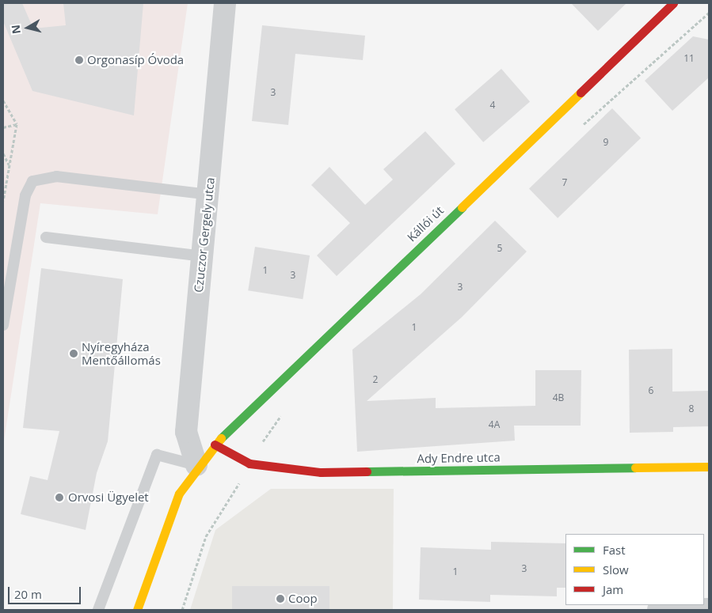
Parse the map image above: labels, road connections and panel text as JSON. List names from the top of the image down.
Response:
{
  "streets": {
    "main road": ["Kállói út", "Ady Endre utca"],
    "street": ["Czuczor Gergely utca"]
  },
  "crossings": [
    ["Kállói út", "Czuczor Gergely utca"],
    ["Kállói út", "Ady Endre utca"]
  ],
  "places": [
    "Orgonasíp Óvoda",
    "Nyíregyháza Mentőállomás",
    "Orvosi Ügyelet",
    "Coop"
  ],
  "house_numbers": [
    "11",
    "3",
    "4",
    "9",
    "7",
    "5",
    "1",
    "3",
    "3",
    "1",
    "2",
    "6",
    "4B",
    "8",
    "4A",
    "3",
    "1"
  ],
  "legend": ["Fast", "Slow", "Jam"],
  "scale_bar": "20 m",
  "north": "left"
}
